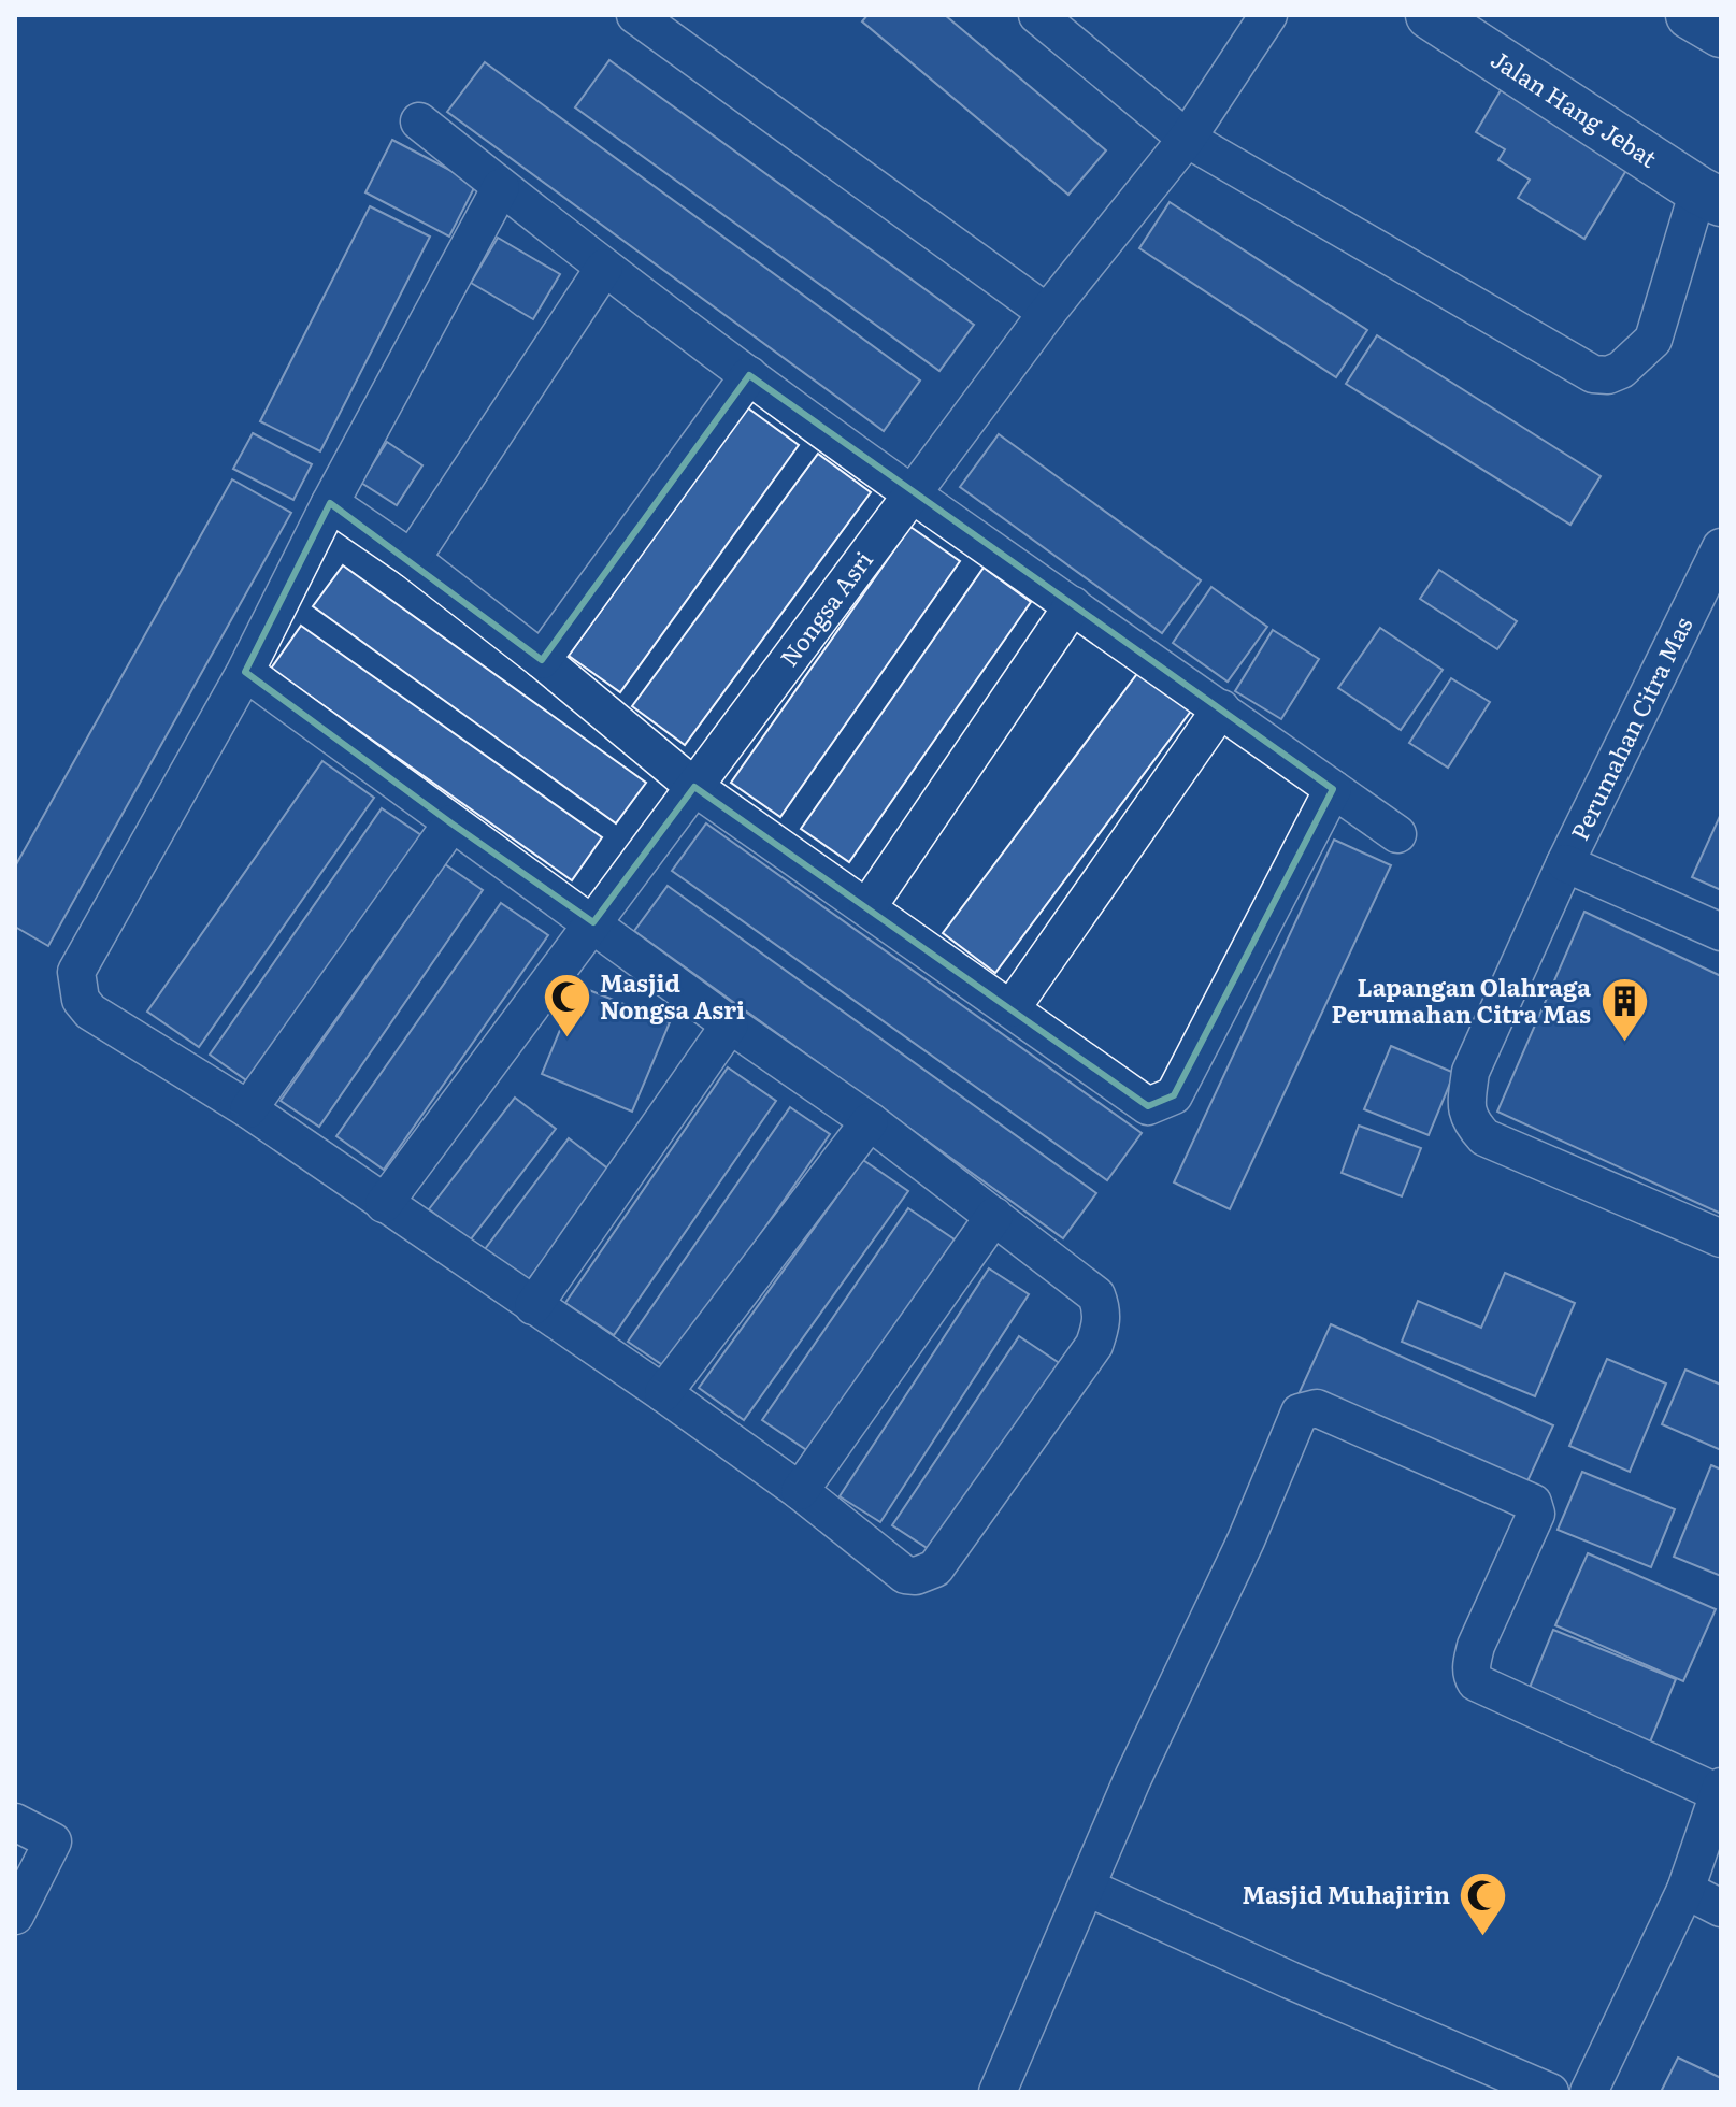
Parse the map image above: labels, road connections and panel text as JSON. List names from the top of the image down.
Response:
{
  "streets": {
    "highway": ["Jalan Hang Jebat"],
    "street": ["Nongsa Asri", "Perumahan Citra Mas"]
  },
  "places": {
    "mosque": ["Masjid Nongsa Asri", "Masjid Muhajirin"],
    "building": ["Lapangan Olahraga Perumahan Citra Mas"]
  }
}
